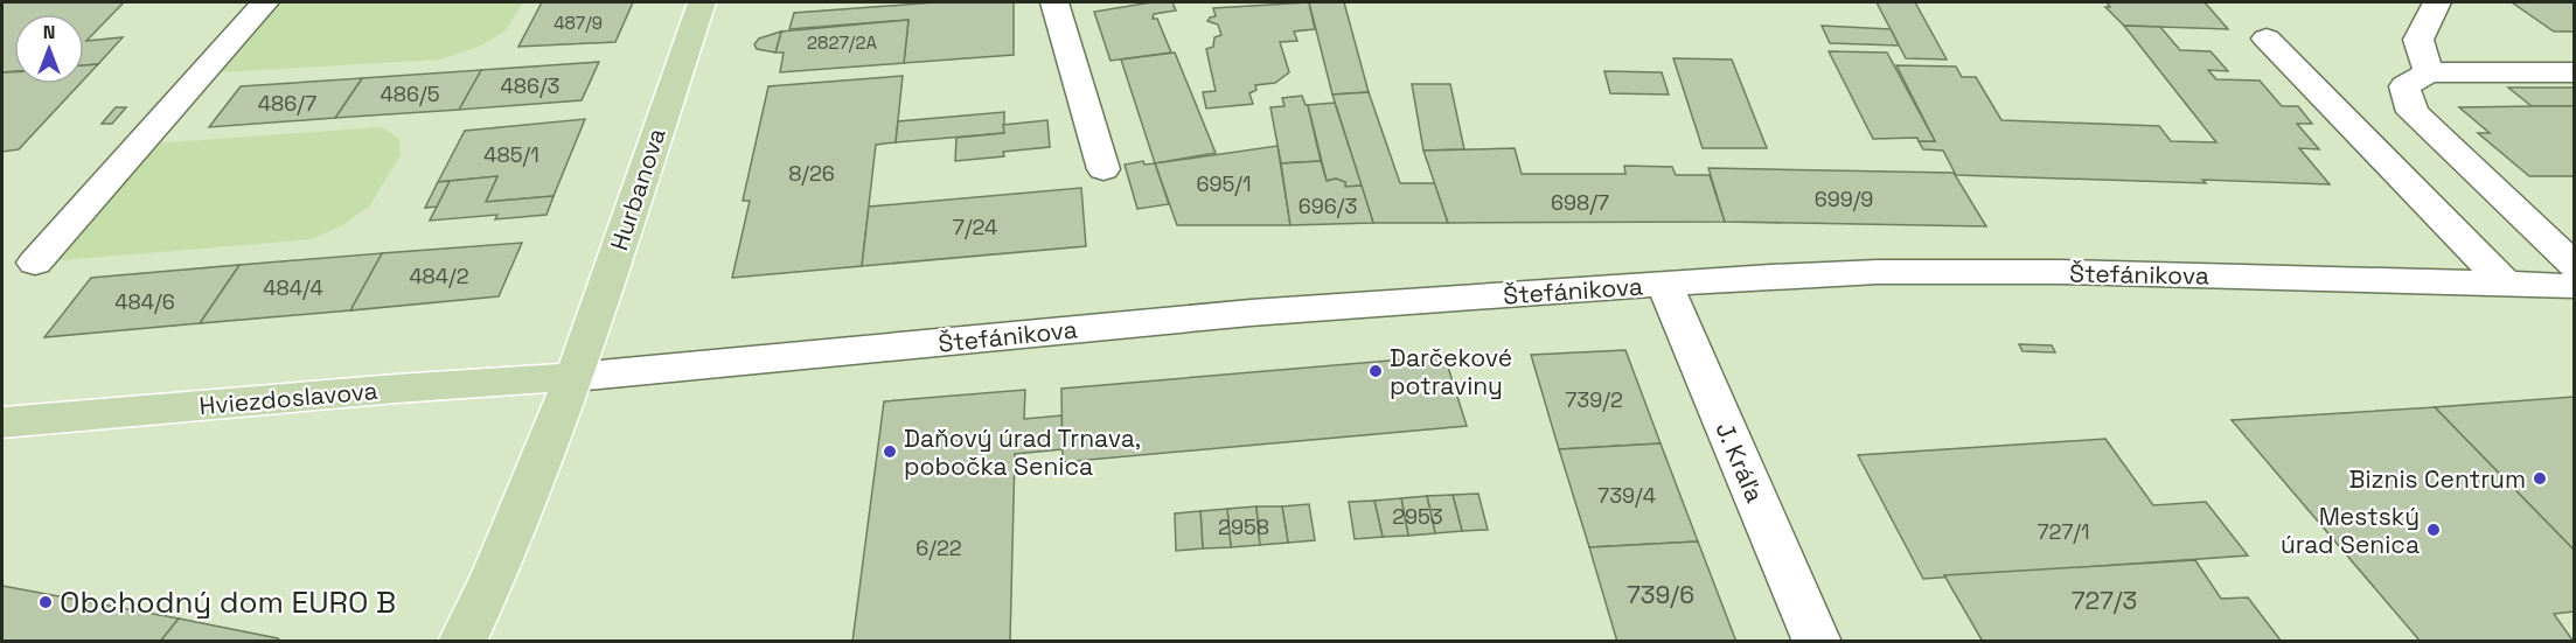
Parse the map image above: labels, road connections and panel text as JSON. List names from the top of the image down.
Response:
{
  "streets": {
    "main road": ["Hurbanova", "Hviezdoslavova"],
    "street": ["Štefánikova", "J. Kráľa"]
  },
  "crossings": [
    ["Hurbanova", "Štefánikova"],
    ["Hurbanova", "Hviezdoslavova"],
    ["Štefánikova", "Hviezdoslavova"],
    ["Štefánikova", "J. Kráľa"]
  ],
  "places": [
    "Darčekové potraviny",
    "Daňový úrad Trnava, pobočka Senica",
    "Biznis Centrum",
    "Mestský úrad Senica",
    "Obchodný dom EURO B"
  ],
  "house_numbers": [
    "487/9",
    "2827/2A",
    "486/3",
    "486/5",
    "486/7",
    "485/1",
    "8/26",
    "695/1",
    "699/9",
    "698/7",
    "696/3",
    "7/24",
    "484/2",
    "484/4",
    "484/6",
    "739/2",
    "739/4",
    "2953",
    "2958",
    "727/1",
    "6/22",
    "739/6",
    "727/3"
  ],
  "north": "top"
}
